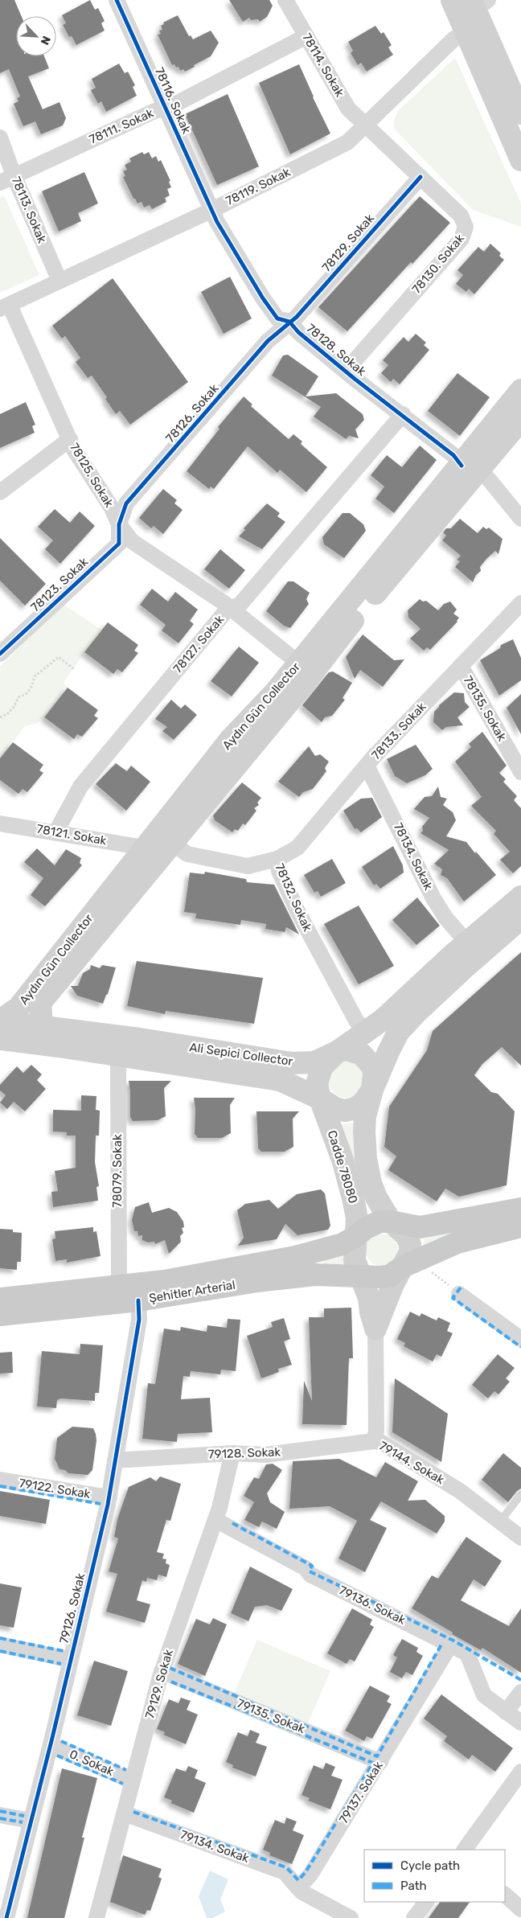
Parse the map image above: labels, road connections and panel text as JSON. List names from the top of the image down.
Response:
{
  "streets": {
    "main road": [
      "Aydın Gün Collector",
      "Ali Sepici Collector",
      "Cadde 78080",
      "Şehitler Arterial"
    ],
    "street": [
      "78114. Sokak",
      "78116. Sokak",
      "78111. Sokak",
      "78119. Sokak",
      "78113. Sokak",
      "78129. Sokak",
      "78130. Sokak",
      "78128. Sokak",
      "78126. Sokak",
      "78125. Sokak",
      "78123. Sokak",
      "78127. Sokak",
      "78135. Sokak",
      "78133. Sokak",
      "78121. Sokak",
      "78134. Sokak",
      "78132. Sokak",
      "78079. Sokak",
      "79128. Sokak",
      "79144. Sokak",
      "79122. Sokak",
      "79136. Sokak",
      "79126. Sokak",
      "79129. Sokak",
      "79135. Sokak",
      "0. Sokak",
      "79137. Sokak",
      "79134. Sokak"
    ]
  },
  "crossings": [
    ["78114. Sokak", "78111. Sokak"],
    ["78114. Sokak", "78119. Sokak"],
    ["78114. Sokak", "78130. Sokak"],
    ["78116. Sokak", "78111. Sokak"],
    ["78116. Sokak", "78119. Sokak"],
    ["78116. Sokak", "78128. Sokak"],
    ["78111. Sokak", "78113. Sokak"],
    ["78119. Sokak", "78113. Sokak"],
    ["78119. Sokak", "78130. Sokak"],
    ["78119. Sokak", "78128. Sokak"],
    ["78119. Sokak", "78125. Sokak"],
    ["78129. Sokak", "78130. Sokak"],
    ["78129. Sokak", "78128. Sokak"],
    ["78129. Sokak", "78126. Sokak"],
    ["78130. Sokak", "78128. Sokak"],
    ["78128. Sokak", "78126. Sokak"],
    ["78128. Sokak", "78127. Sokak"],
    ["78128. Sokak", "Aydın Gün Collector"],
    ["78126. Sokak", "78125. Sokak"],
    ["78126. Sokak", "78123. Sokak"],
    ["78125. Sokak", "78123. Sokak"],
    ["78125. Sokak", "78127. Sokak"],
    ["78125. Sokak", "Aydın Gün Collector"],
    ["78127. Sokak", "78121. Sokak"],
    ["Aydın Gün Collector", "78121. Sokak"],
    ["Aydın Gün Collector", "78132. Sokak"],
    ["Aydın Gün Collector", "Ali Sepici Collector"],
    ["78135. Sokak", "78133. Sokak"],
    ["78133. Sokak", "78134. Sokak"],
    ["78133. Sokak", "78132. Sokak"],
    ["78134. Sokak", "Ali Sepici Collector"],
    ["78132. Sokak", "Ali Sepici Collector"],
    ["Ali Sepici Collector", "Cadde 78080"],
    ["Ali Sepici Collector", "78079. Sokak"],
    ["Cadde 78080", "Şehitler Arterial"],
    ["78079. Sokak", "Şehitler Arterial"],
    ["Şehitler Arterial", "79126. Sokak"],
    ["79128. Sokak", "79144. Sokak"],
    ["79128. Sokak", "79126. Sokak"],
    ["79128. Sokak", "79129. Sokak"],
    ["79122. Sokak", "79126. Sokak"],
    ["79136. Sokak", "79129. Sokak"],
    ["79136. Sokak", "79137. Sokak"],
    ["79126. Sokak", "0. Sokak"],
    ["79129. Sokak", "79135. Sokak"],
    ["79129. Sokak", "0. Sokak"],
    ["79129. Sokak", "79134. Sokak"],
    ["79135. Sokak", "79137. Sokak"],
    ["79137. Sokak", "79134. Sokak"]
  ],
  "legend": ["Cycle path", "Path"],
  "north": "bottom right"
}
